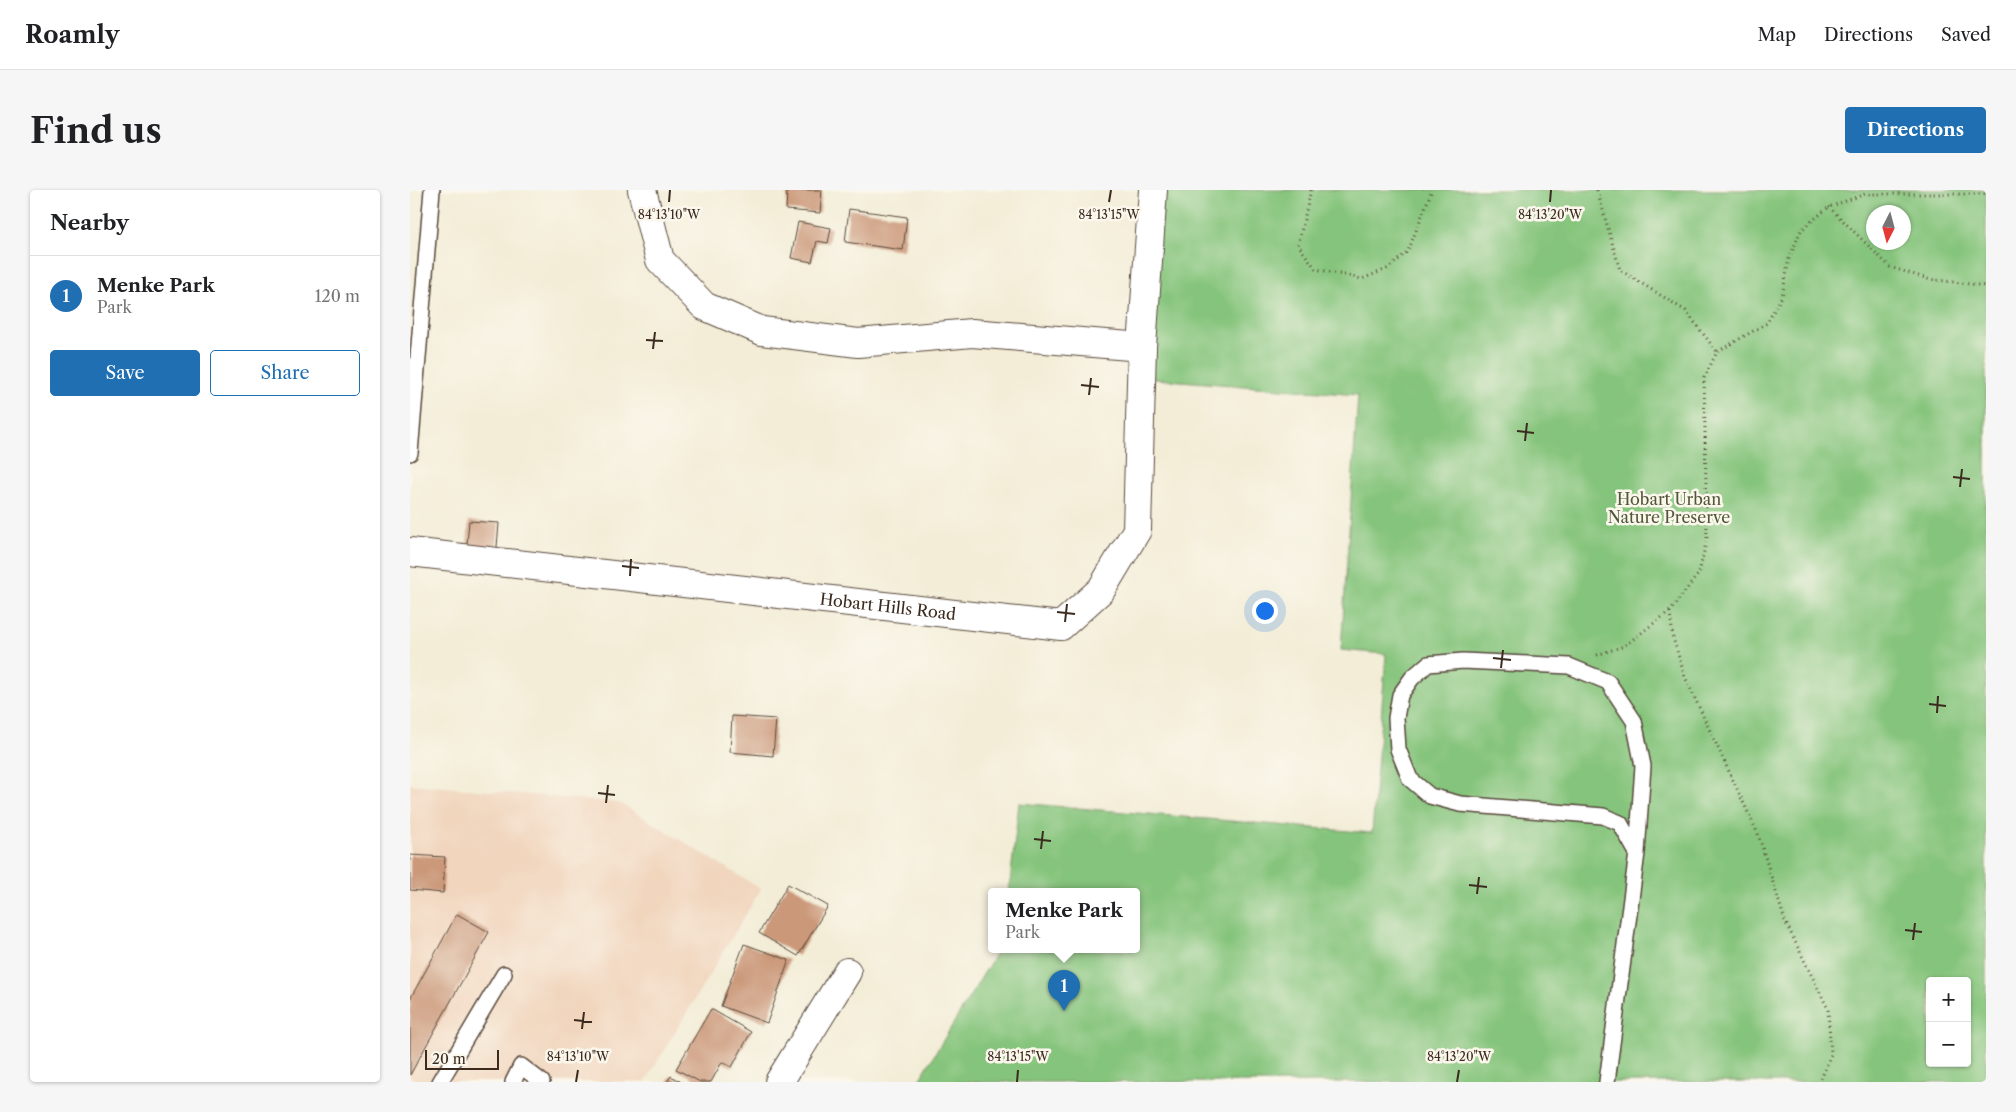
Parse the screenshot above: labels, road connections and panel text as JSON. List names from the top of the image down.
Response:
{
  "streets": {
    "street": ["Hobart Hills Road"]
  },
  "parks": ["Hobart Urban Nature Preserve"],
  "scale_bar": "20 m",
  "north": "bottom",
  "page": {
    "header": "Roamly",
    "nav": ["Map", "Directions", "Saved"],
    "buttons": [
      "Directions",
      ["Save", "Share"]
    ],
    "title": "Find us",
    "heading": "Nearby",
    "list": [
      {
        "mark": "1",
        "name": "Menke Park",
        "note": "Park",
        "value": "120 m"
      }
    ],
    "popup": ["Menke Park", "Park"],
    "pins": "1",
    "map_buttons": ["+", "−"],
    "scale": "20 m"
  },
  "coordinates": ["84°13'10\"W", "84°13'15\"W", "84°13'20\"W"]
}
